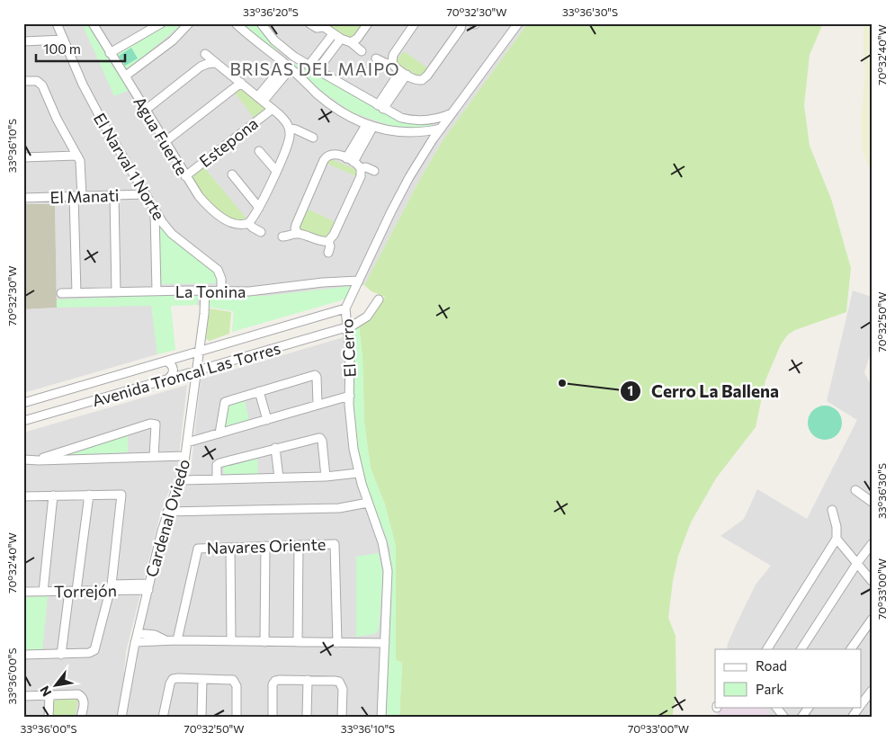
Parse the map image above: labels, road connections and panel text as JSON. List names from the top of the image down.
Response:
{
  "streets": {
    "street": [
      "Agua Fuerte",
      "Estepona",
      "El Narval 1 Norte",
      "El Manati",
      "La Tonina",
      "El Cerro",
      "Avenida Troncal Las Torres",
      "Cardenal Oviedo",
      "Navares Oriente",
      "Torrejón"
    ]
  },
  "crossings": [
    ["Agua Fuerte", "Estepona"],
    ["El Narval 1 Norte", "El Manati"],
    ["El Narval 1 Norte", "La Tonina"],
    ["La Tonina", "El Cerro"],
    ["La Tonina", "Cardenal Oviedo"],
    ["El Cerro", "Avenida Troncal Las Torres"],
    ["Avenida Troncal Las Torres", "Cardenal Oviedo"],
    ["Cardenal Oviedo", "Torrejón"]
  ],
  "districts": ["BRISAS DEL MAIPO"],
  "places": ["Cerro La Ballena"],
  "legend": ["Road", "Park"],
  "scale_bar": "100 m",
  "north": "bottom left",
  "coordinates": [
    "33°36'20\"S",
    "70°32'30\"W",
    "33°36'30\"S",
    "70°32'40\"W",
    "33°36'10\"S",
    "70°32'50\"W",
    "70°33'00\"W",
    "33°36'00\"S"
  ]
}
